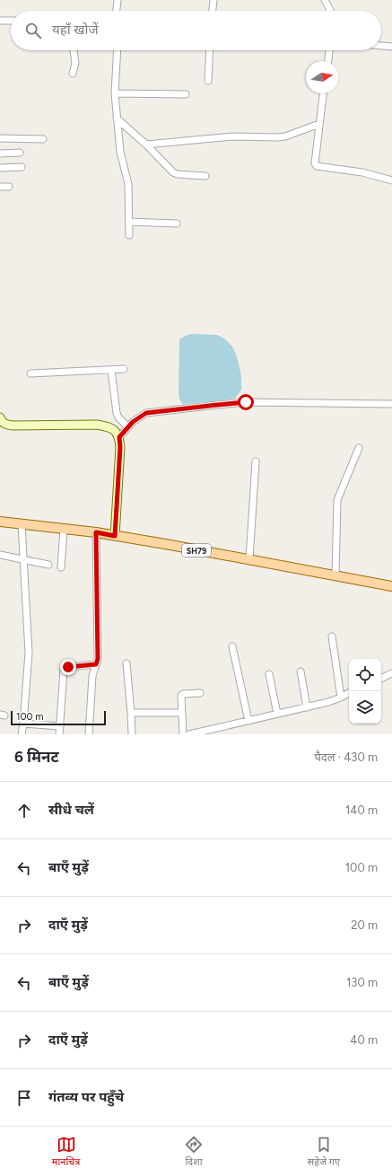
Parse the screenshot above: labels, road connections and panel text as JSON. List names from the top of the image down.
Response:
{
  "streets": {
    "main road": ["SH79"]
  },
  "scale_bar": "100 m",
  "north": "right",
  "page": {
    "search": "यहाँ खोजें",
    "scale": "100 m",
    "heading": ["6 मिनट", "पैदल · 430 m"],
    "list": [
      ["सीधे चलें", "140 m"],
      ["बाएँ मुड़ें", "100 m"],
      ["दाएँ मुड़ें", "20 m"],
      ["बाएँ मुड़ें", "130 m"],
      ["दाएँ मुड़ें", "40 m"],
      "गंतव्य पर पहुँचे"
    ],
    "nav": ["मानचित्र", "दिशा", "सहेजे गए"]
  }
}
